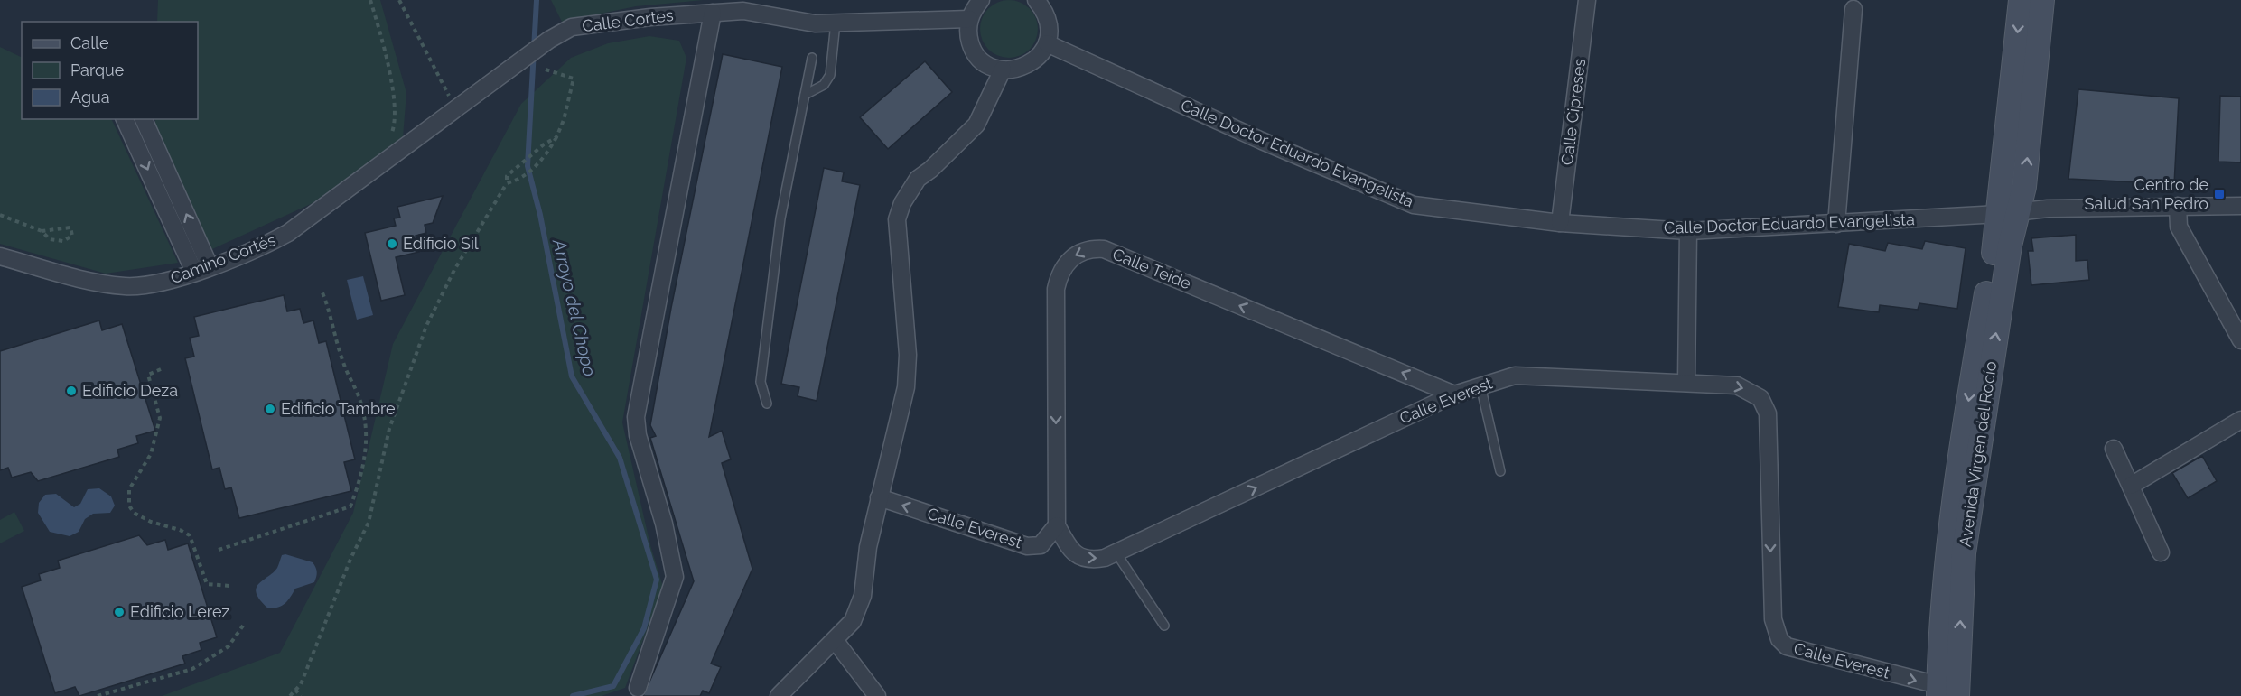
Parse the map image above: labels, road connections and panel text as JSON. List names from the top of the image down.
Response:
{
  "streets": {
    "street": [
      "Calle Cortes",
      "Calle Cipreses",
      "Calle Doctor Eduardo Evangelista",
      "Camino Cortés",
      "Calle Teide",
      "Calle Everest",
      "Avenida Virgen del Rocío"
    ]
  },
  "crossings": [
    ["Calle Cortes", "Camino Cortés"],
    ["Calle Cipreses", "Calle Doctor Eduardo Evangelista"],
    ["Calle Doctor Eduardo Evangelista", "Avenida Virgen del Rocío"],
    ["Calle Teide", "Calle Everest"],
    ["Calle Everest", "Avenida Virgen del Rocío"]
  ],
  "water": ["Arroyo del Chopo"],
  "places": {
    "transit": ["Centro de Salud San Pedro"],
    "other": [
      "Edificio Sil",
      "Edificio Deza",
      "Edificio Tambre",
      "Edificio Lerez"
    ]
  },
  "legend": ["Calle", "Parque", "Agua"]
}
